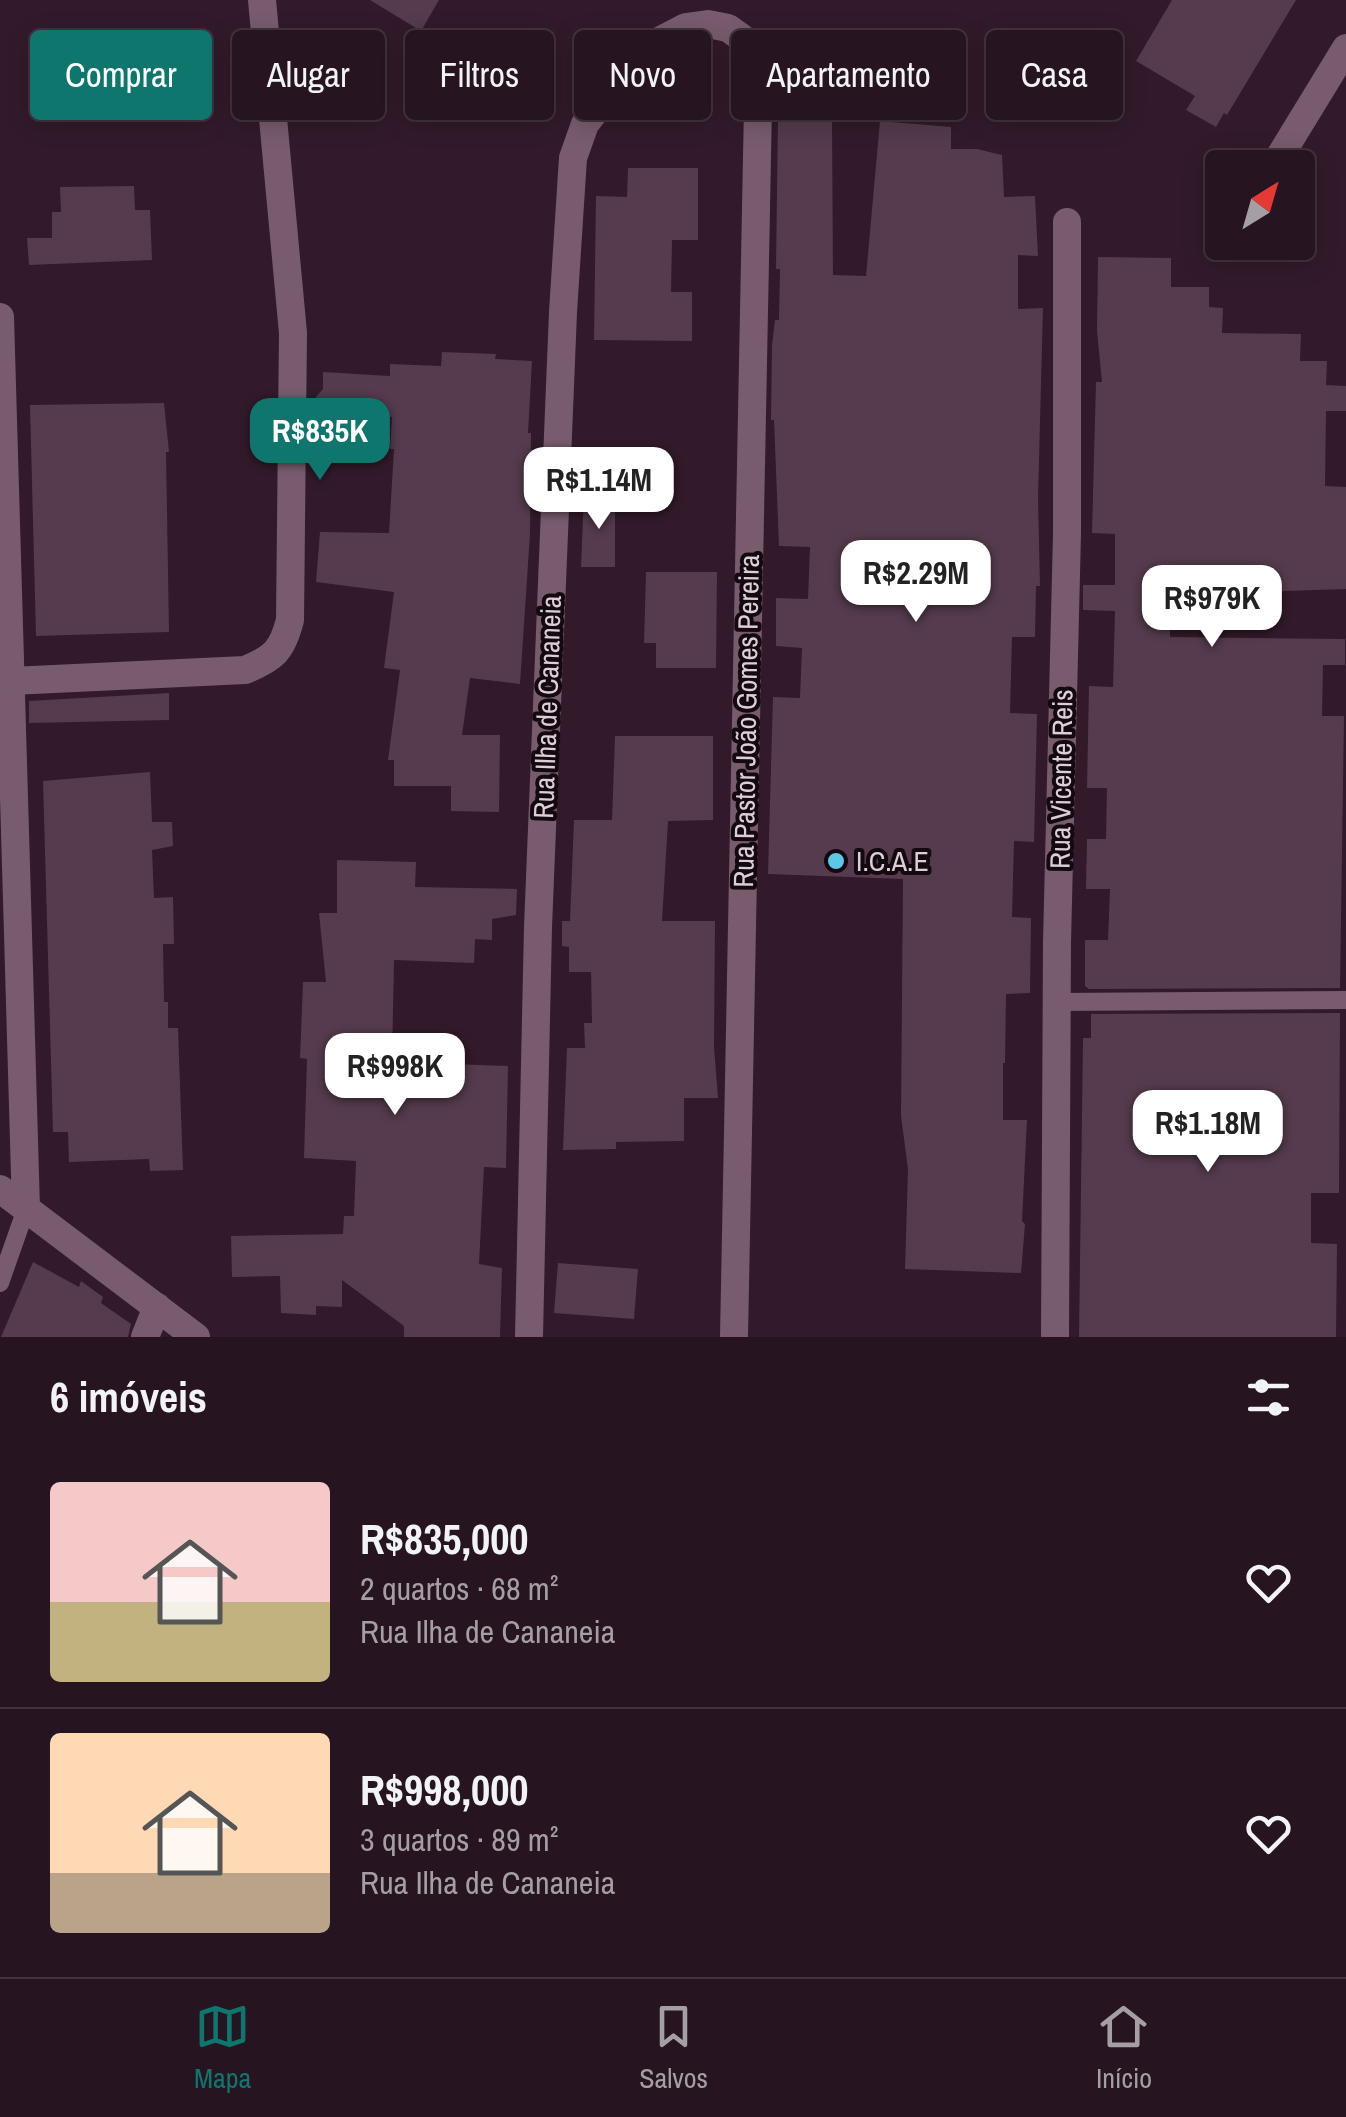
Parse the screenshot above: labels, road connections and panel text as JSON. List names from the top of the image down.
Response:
{
  "streets": {
    "street": ["Rua Ilha de Cananeia", "Rua Pastor João Gomes Pereira", "Rua Vicente Reis"]
  },
  "crossings": [
    ["Rua Ilha de Cananeia", "Rua Pastor João Gomes Pereira"]
  ],
  "places": ["I.C.A.E"],
  "north": "top right",
  "page": {
    "chip": [
      "Comprar",
      "Alugar",
      "Filtros",
      "Novo",
      "Apartamento",
      "Casa"
    ],
    "price": [
      "R$835K",
      "R$1.14M",
      "R$2.29M",
      "R$979K",
      "R$998K",
      "R$1.18M"
    ],
    "heading": "6 imóveis",
    "list": [
      {
        "name": "R$835,000",
        "note": "2 quartos · 68 m² · Rua Ilha de Cananeia"
      },
      {
        "name": "R$998,000",
        "note": "3 quartos · 89 m² · Rua Ilha de Cananeia"
      }
    ],
    "tabs": ["Mapa", "Salvos", "Início"]
  }
}
